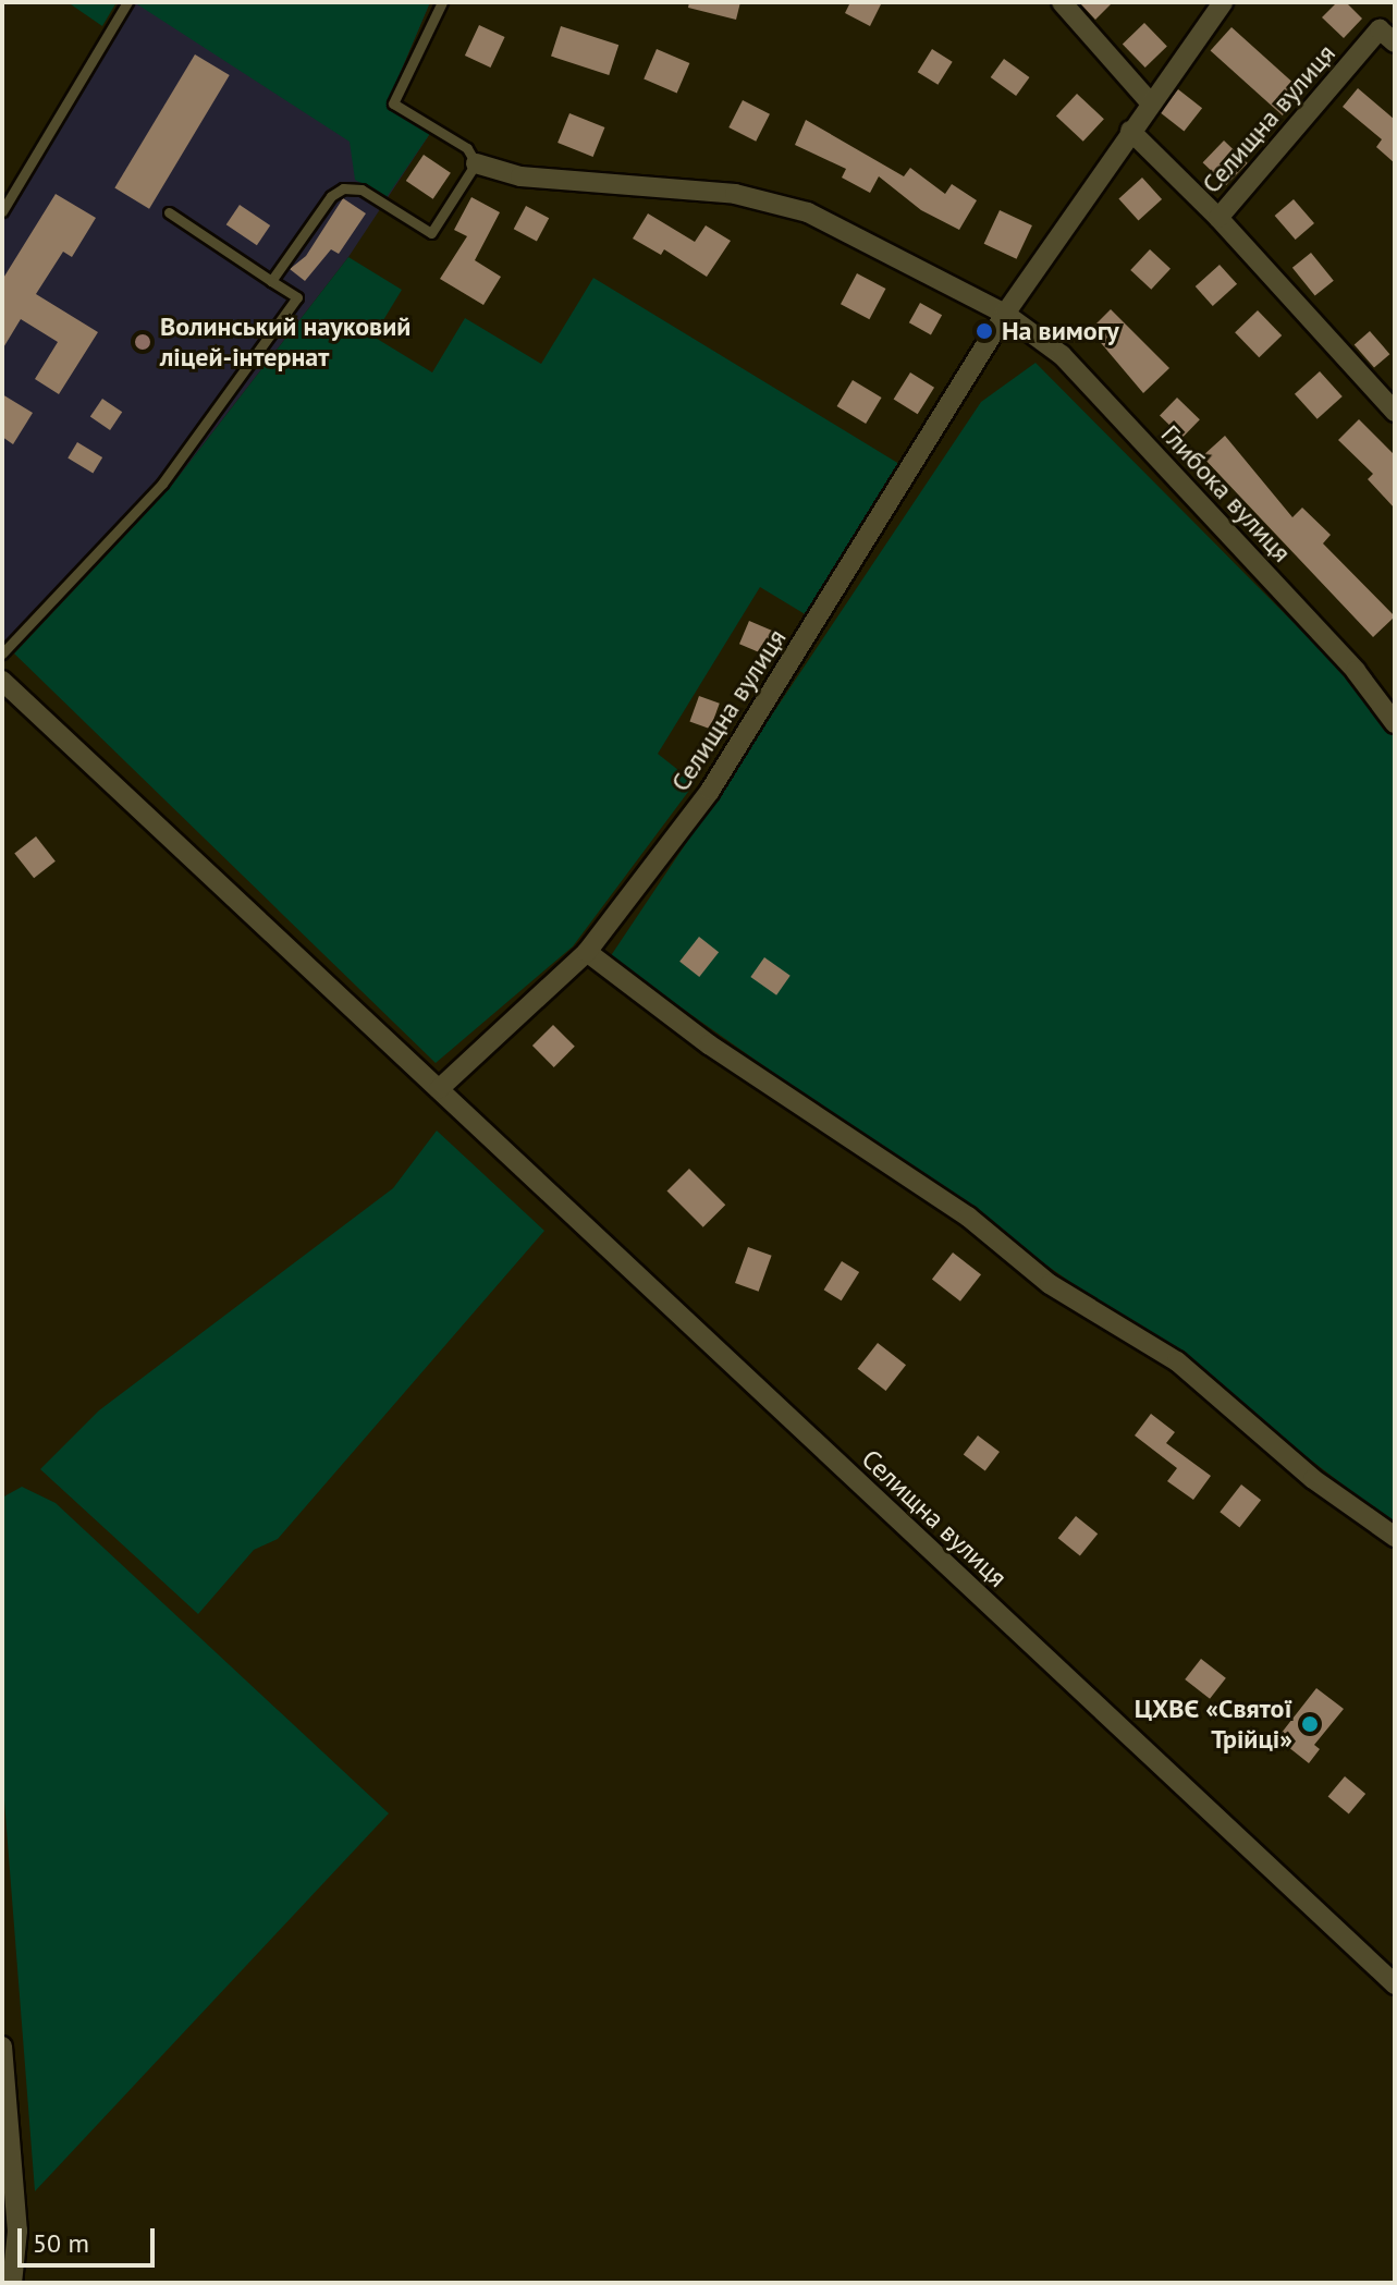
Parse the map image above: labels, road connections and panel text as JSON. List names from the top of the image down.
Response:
{
  "streets": {
    "street": ["Селищна вулиця", "Глибока вулиця"]
  },
  "crossings": [
    ["Селищна вулиця", "Глибока вулиця"]
  ],
  "places": ["На вимогу", "Волинський науковий ліцей-інтернат", "ЦХВЄ «Святої Трійці»"],
  "scale_bar": "50 m"
}
